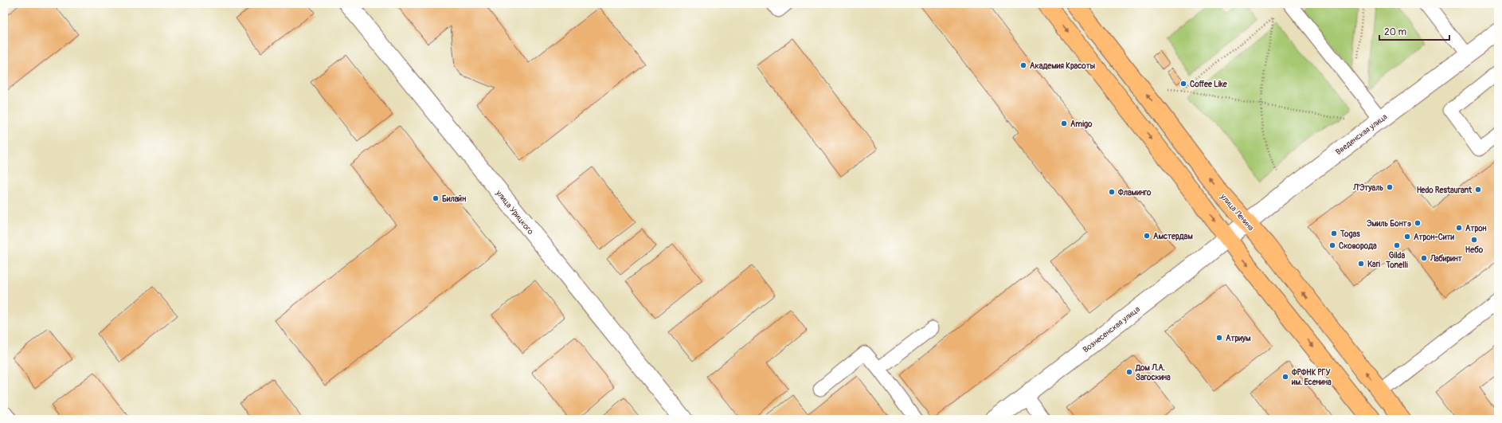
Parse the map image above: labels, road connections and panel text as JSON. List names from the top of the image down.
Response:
{
  "streets": {
    "main road": ["улица Ленина"],
    "street": ["Введенская улица", "улица Урицкого", "Вознесенская улица"]
  },
  "crossings": [
    ["Введенская улица", "улица Ленина"],
    ["Введенская улица", "Вознесенская улица"]
  ],
  "places": [
    "Академия Красоты",
    "Coffee Like",
    "Amigo",
    "Л'Этуаль",
    "Hedo Restaurant",
    "Фламинго",
    "Билайн",
    "Эмиль Бонтэ",
    "Атрон",
    "Togas",
    "Амстердам",
    "Атрон-Сити",
    "Небо",
    "Сковорода",
    "Gilda Tonelli",
    "Лабиринт",
    "Kari",
    "Атриум",
    "Дом Л.А. Загоскина",
    "ФРФНК РГУ им. Есенина"
  ],
  "scale_bar": "20 m"
}
